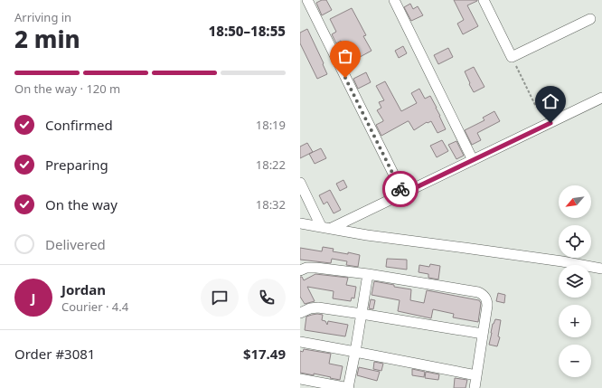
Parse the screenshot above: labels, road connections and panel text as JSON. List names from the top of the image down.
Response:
{
  "north": "bottom left",
  "page": {
    "heading": ["2 min", "Arriving in", "18:50–18:55"],
    "panel": [
      "Jordan",
      "Courier · 4.4",
      "Order #3081",
      "$17.49"
    ],
    "bar": "On the way · 120 m",
    "list": [
      ["Confirmed", "18:19"],
      ["Preparing", "18:22"],
      ["On the way", "18:32"],
      "Delivered"
    ],
    "map_buttons": ["+", "−"],
    "round": "J"
  }
}
